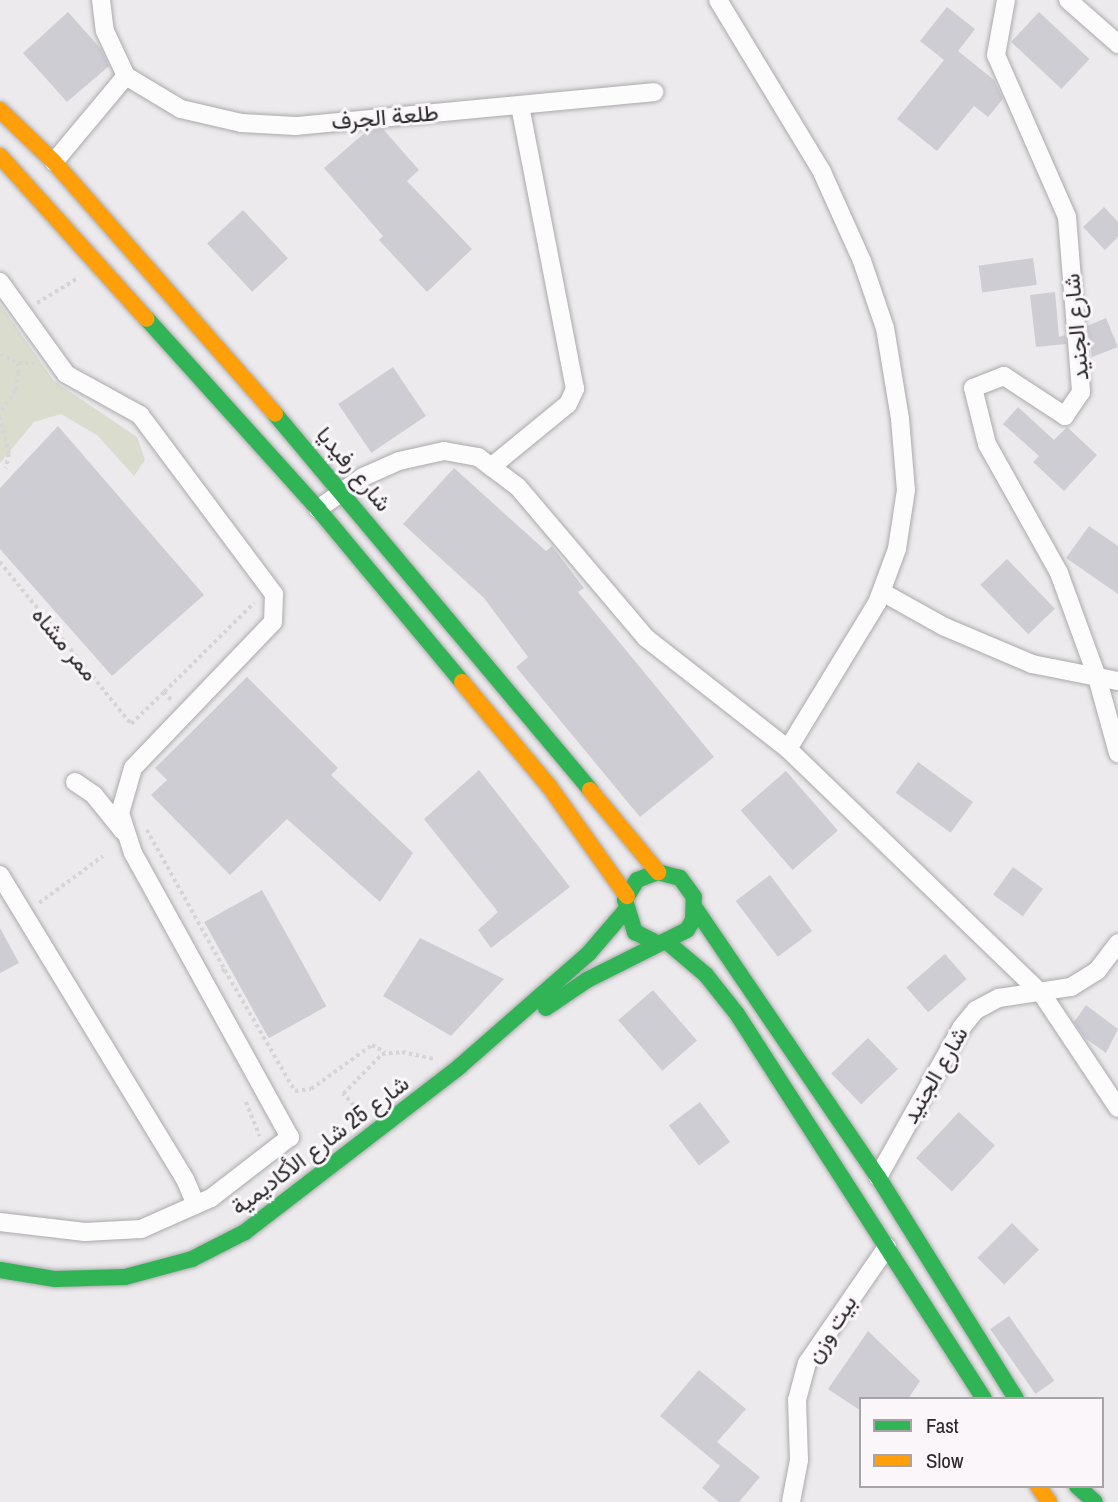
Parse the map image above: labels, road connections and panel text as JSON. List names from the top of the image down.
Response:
{
  "streets": {
    "main road": ["شارع رفيديا", "شارع 25 شارع الأكاديمية"],
    "street": ["طلعة الجرف", "شارع الجنيد", "بيت وزن"],
    "path": ["ممر مشاه"]
  },
  "legend": ["Fast", "Slow"]
}
